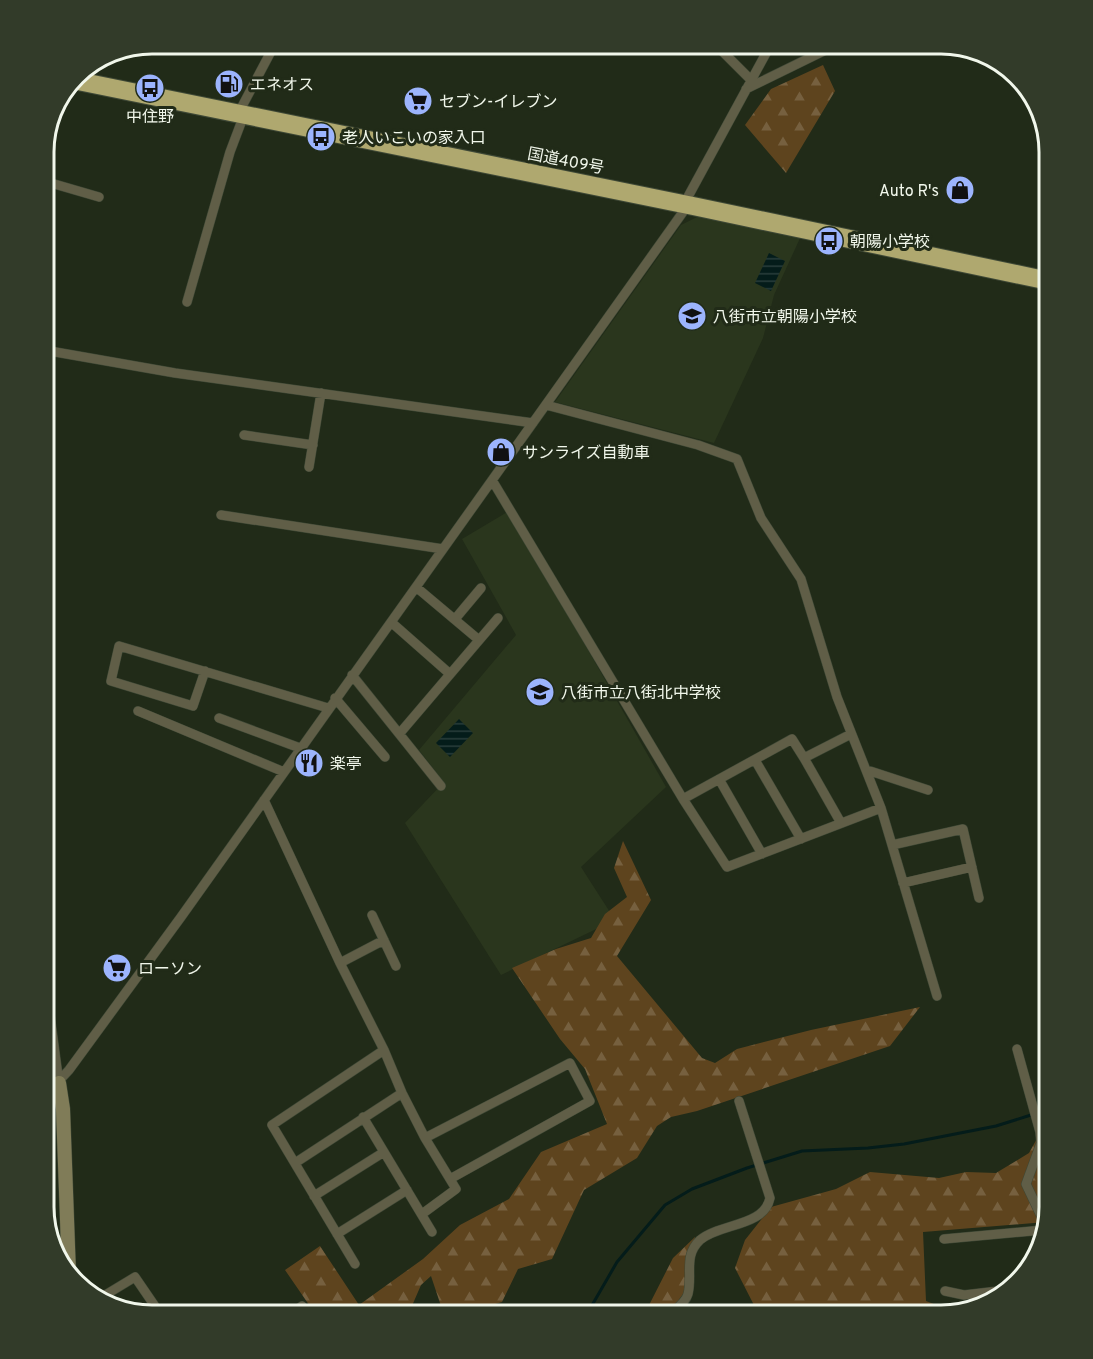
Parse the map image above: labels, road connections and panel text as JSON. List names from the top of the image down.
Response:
{
  "streets": {
    "highway": ["国道409号"]
  },
  "places": {
    "fuel station": ["エネオス"],
    "bus stop": ["中住野", "老人いこいの家入口", "朝陽小学校"],
    "supermarket": ["セブン-イレブン", "ローソン"],
    "shop": ["Auto R's", "サンライズ自動車"],
    "school or university": ["八街市立朝陽小学校", "八街市立八街北中学校"],
    "restaurant": ["楽亭"]
  }
}
